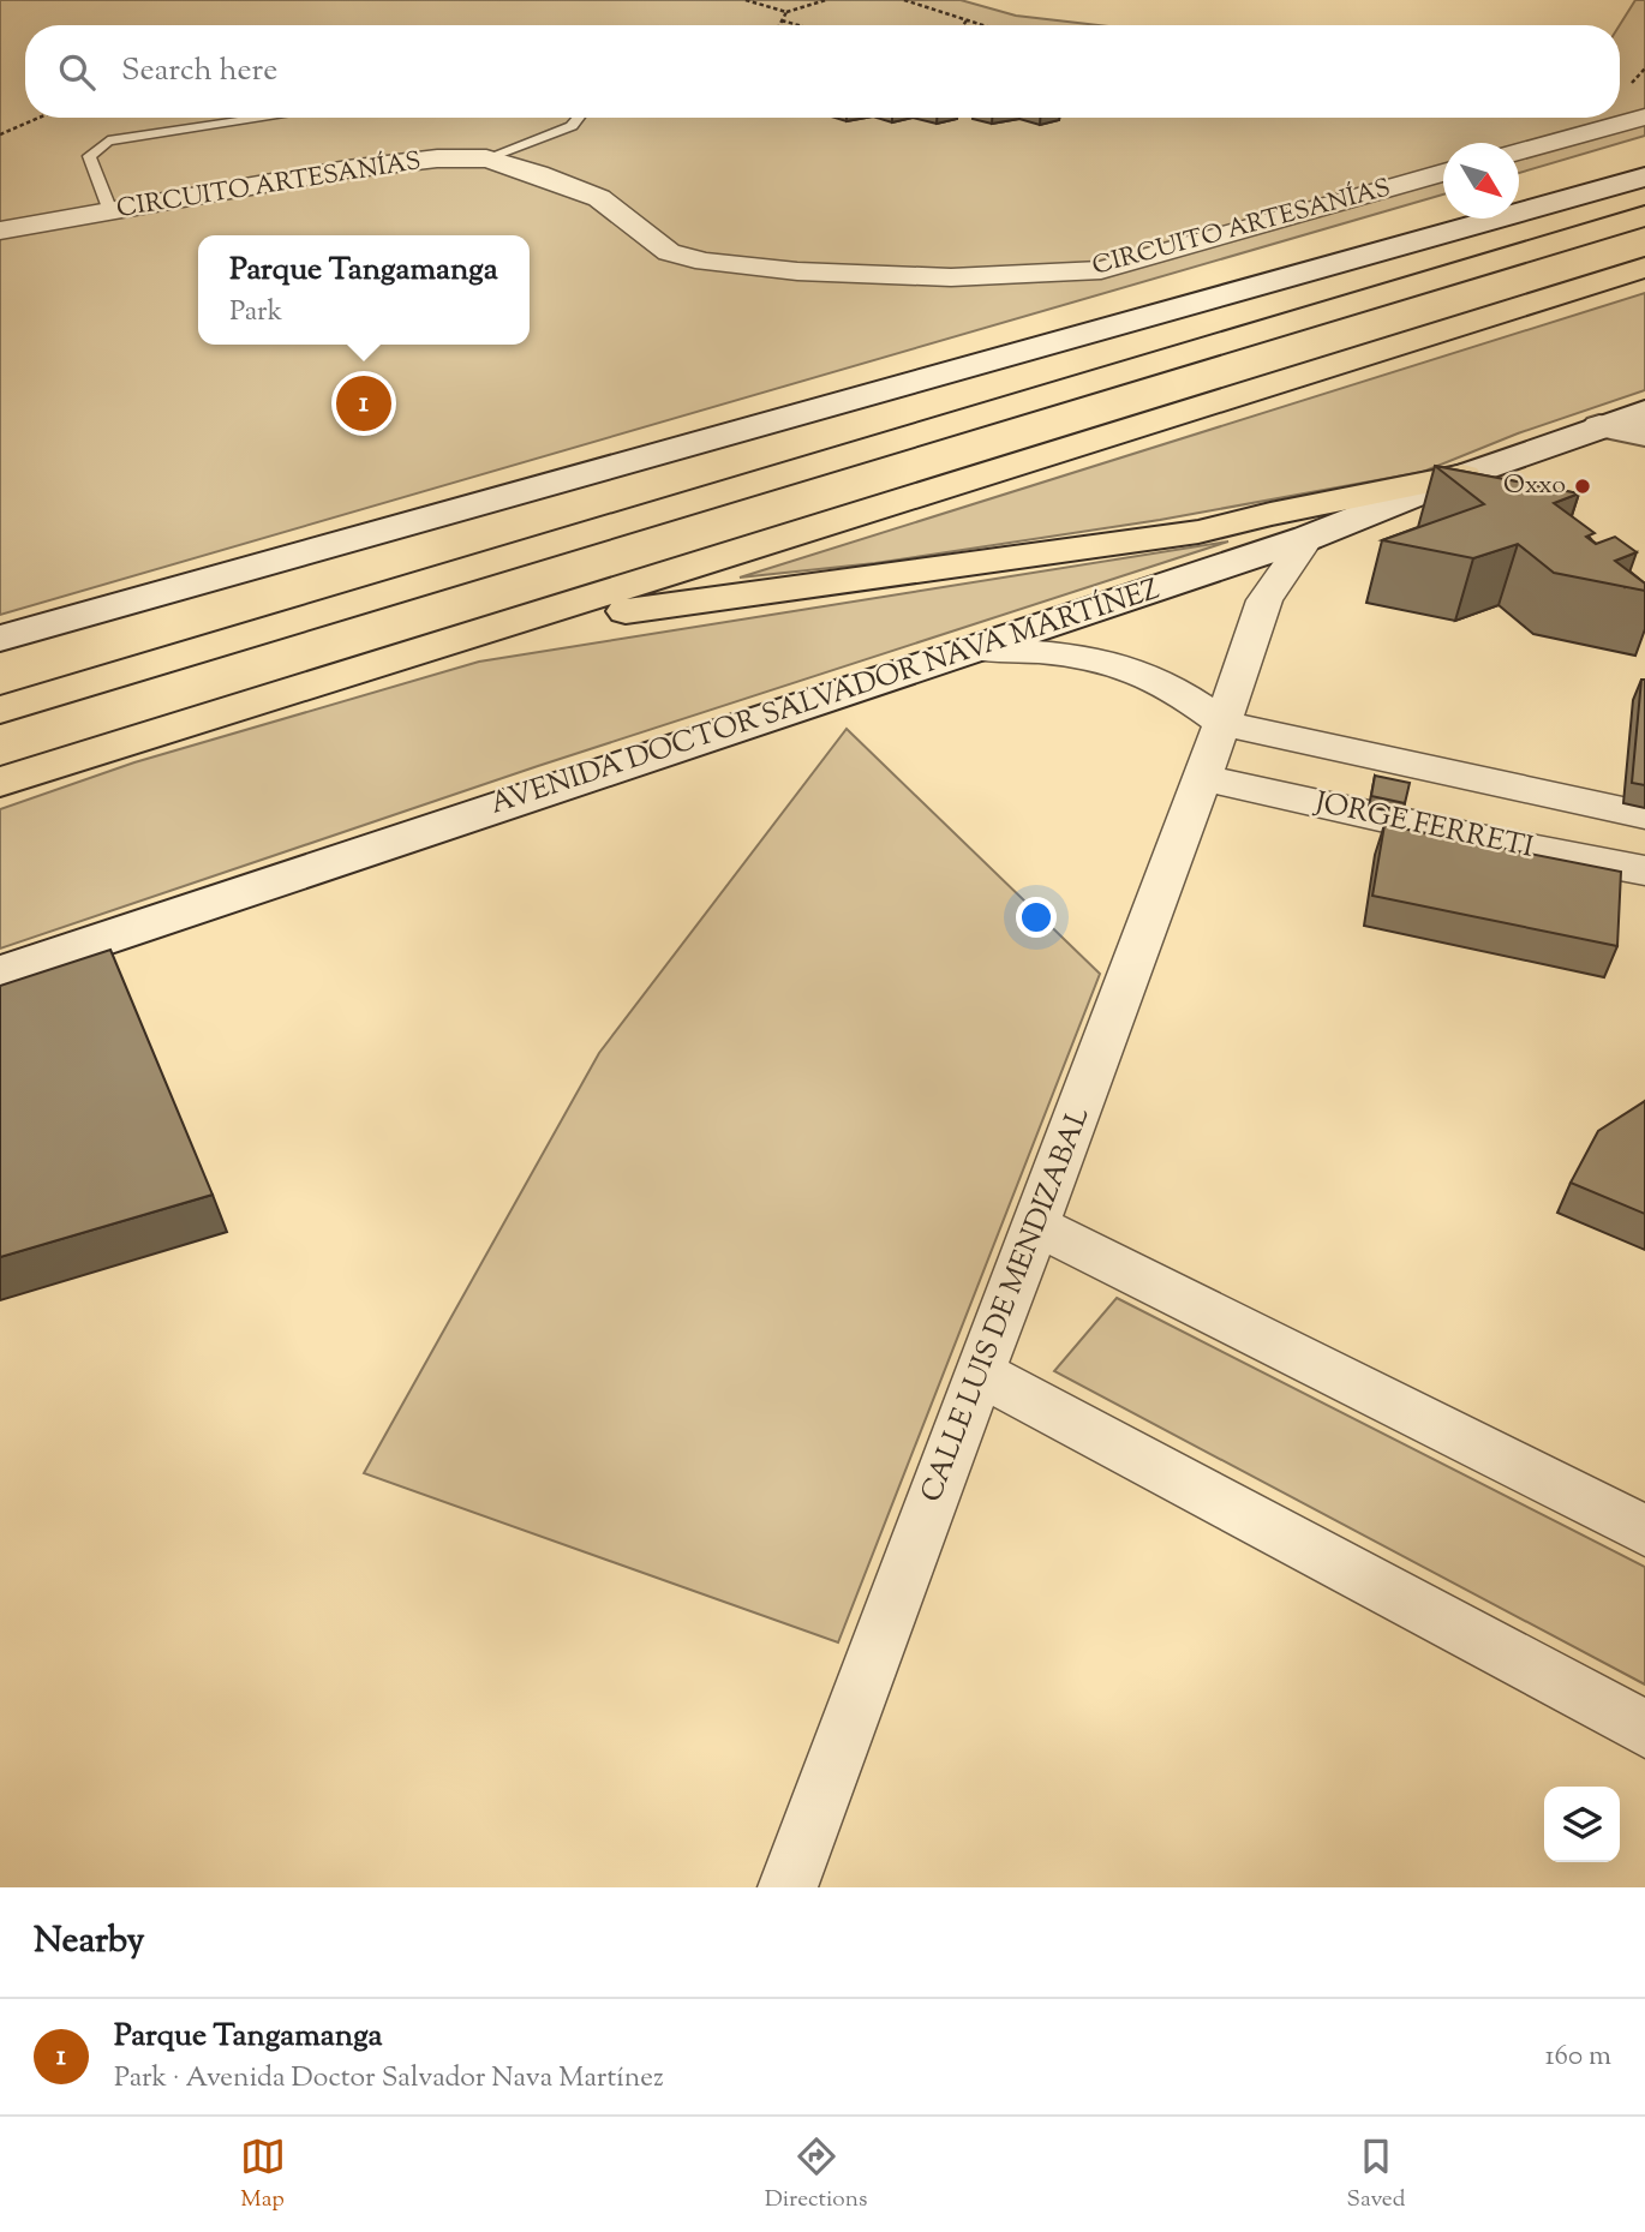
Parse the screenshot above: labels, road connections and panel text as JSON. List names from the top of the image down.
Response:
{
  "streets": {
    "main road": ["AVENIDA DOCTOR SALVADOR NAVA MARTÍNEZ"],
    "street": ["CIRCUITO ARTESANÍAS", "JORGE FERRETI", "CALLE LUIS DE MENDIZABAL"]
  },
  "crossings": [
    ["AVENIDA DOCTOR SALVADOR NAVA MARTÍNEZ", "CALLE LUIS DE MENDIZABAL"],
    ["JORGE FERRETI", "CALLE LUIS DE MENDIZABAL"]
  ],
  "places": ["Oxxo"],
  "north": "bottom right",
  "page": {
    "search": "Search here",
    "popup": ["Parque Tangamanga", "Park"],
    "pins": "1",
    "heading": "Nearby",
    "list": [
      {
        "mark": "1",
        "name": "Parque Tangamanga",
        "note": "Park · Avenida Doctor Salvador Nava Martínez",
        "value": "160 m"
      }
    ],
    "nav": ["Map", "Directions", "Saved"]
  }
}
